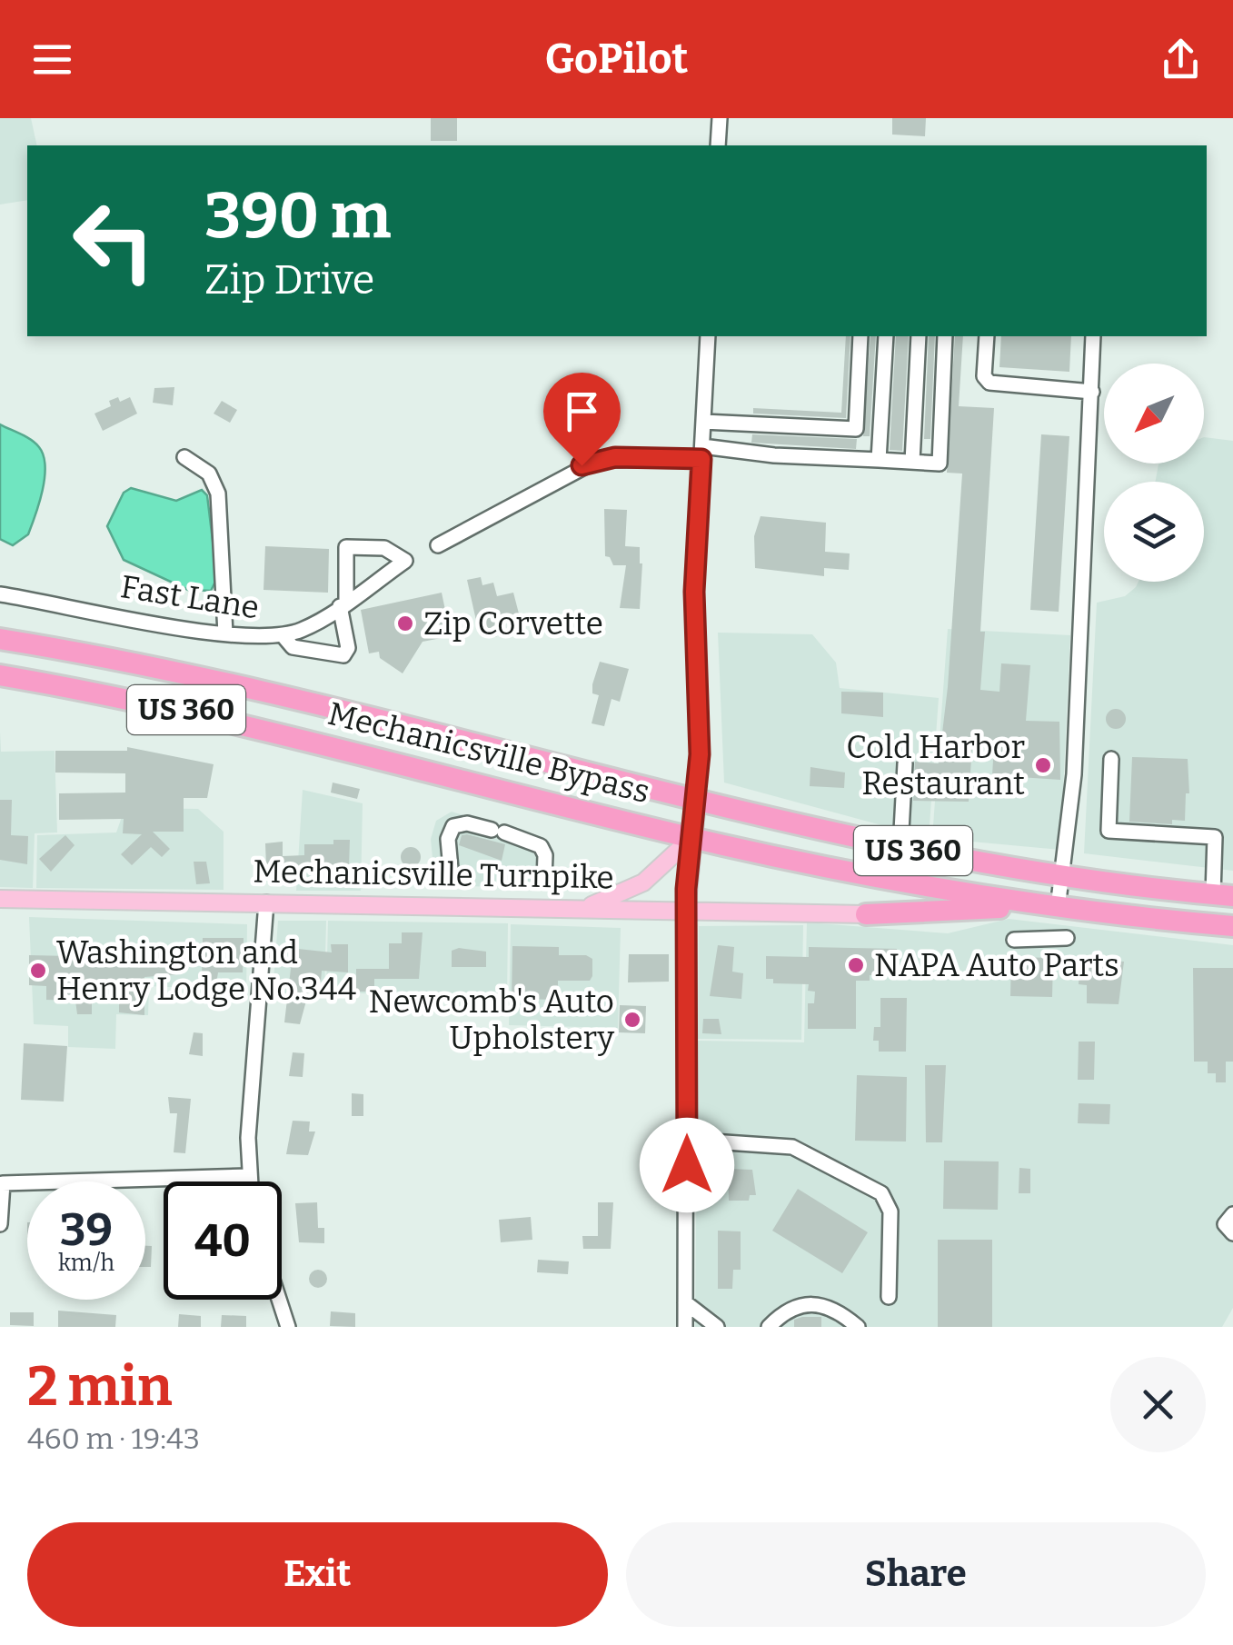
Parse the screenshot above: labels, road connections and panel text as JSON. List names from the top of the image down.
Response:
{
  "streets": {
    "highway": ["US 360", "Mechanicsville Bypass"],
    "main road": ["Mechanicsville Turnpike"],
    "street": ["Fast Lane"]
  },
  "crossings": [
    ["US 360", "Mechanicsville Bypass"]
  ],
  "places": [
    "Zip Corvette",
    "Cold Harbor Restaurant",
    "NAPA Auto Parts",
    "Washington and Henry Lodge No.344",
    "Newcomb's Auto Upholstery"
  ],
  "north": "bottom left",
  "page": {
    "header": "GoPilot",
    "turn": ["390 m", "Zip Drive"],
    "speed": "39 km/h",
    "limit": "40",
    "heading": ["2 min", "460 m · 19:43"],
    "buttons": ["Exit", "Share"]
  }
}
